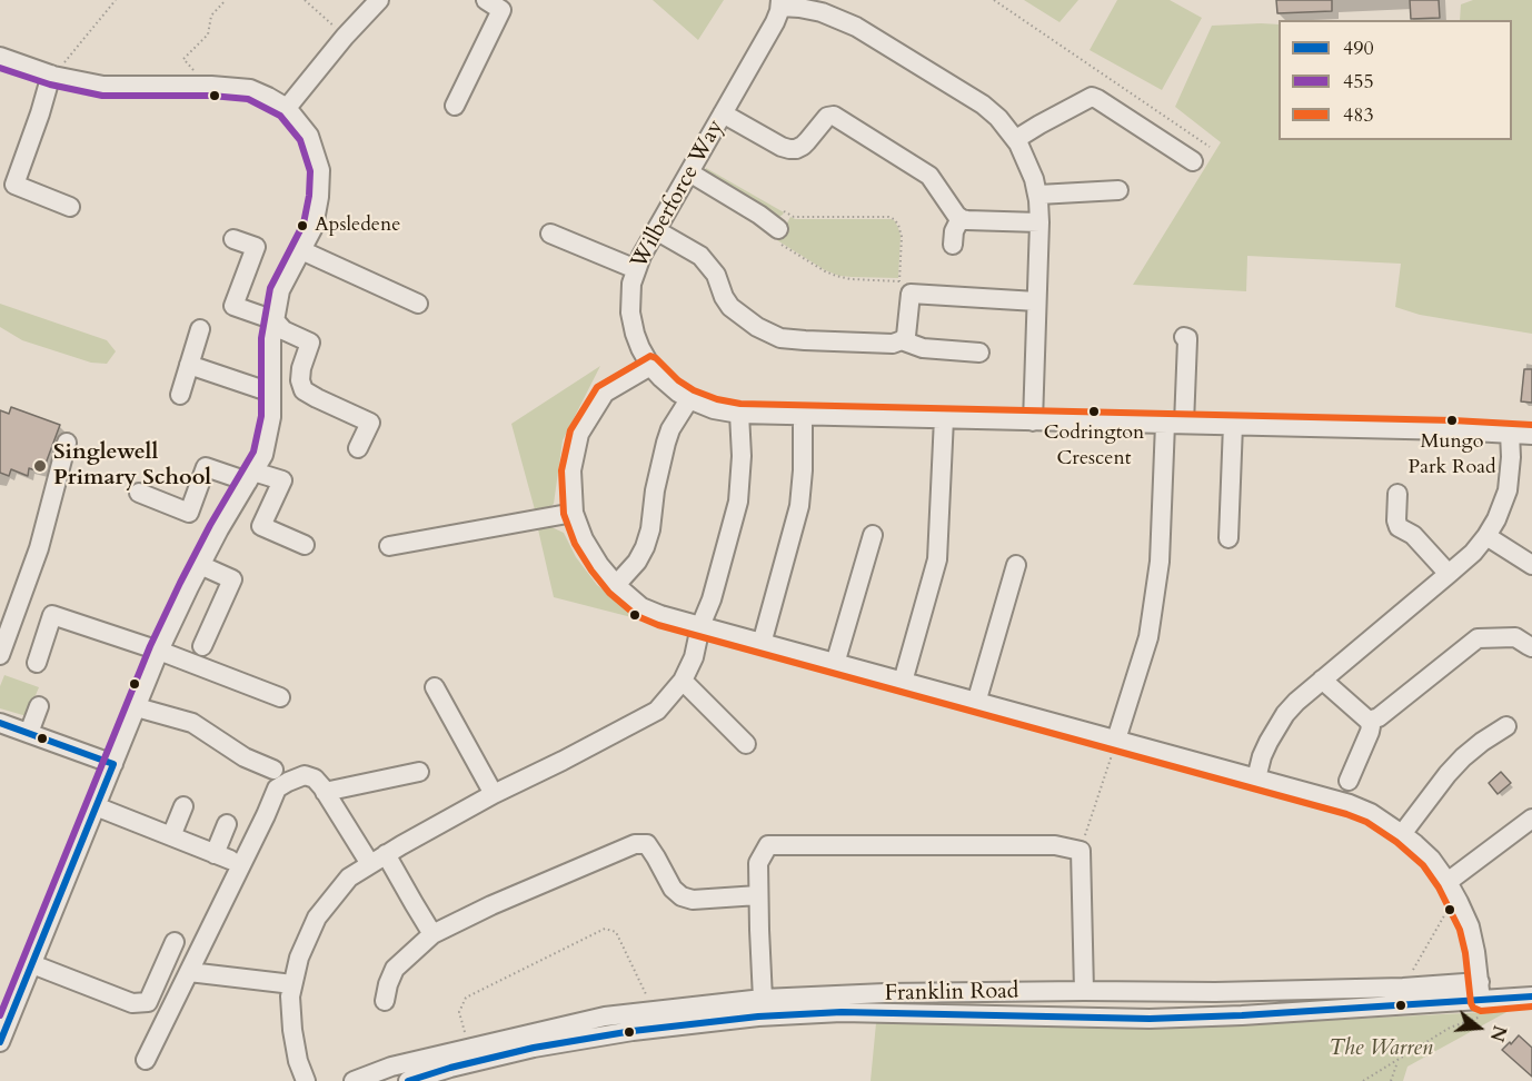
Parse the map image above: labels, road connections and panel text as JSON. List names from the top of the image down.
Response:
{
  "streets": {
    "street": ["Wilberforce Way", "Franklin Road"]
  },
  "parks": ["The Warren"],
  "places": [
    "Apsledene",
    "Codrington Crescent",
    "Mungo Park Road",
    "Singlewell Primary School"
  ],
  "lines": ["transit line 455", "transit line 483", "transit line 490"],
  "legend": ["490", "455", "483"],
  "north": "right"
}
